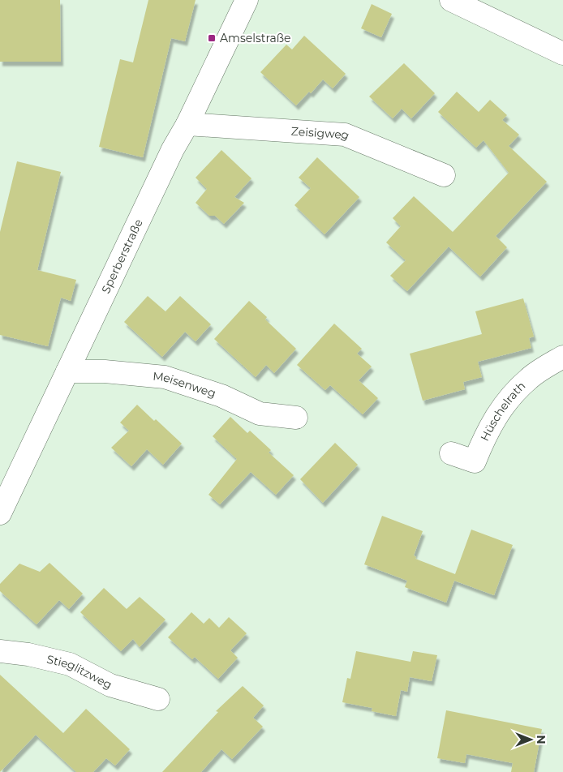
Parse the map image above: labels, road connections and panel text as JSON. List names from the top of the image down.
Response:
{
  "streets": {
    "street": [
      "Zeisigweg",
      "Sperberstraße",
      "Meisenweg",
      "Hüschelrath",
      "Stieglitzweg"
    ]
  },
  "crossings": [
    ["Zeisigweg", "Sperberstraße"],
    ["Sperberstraße", "Meisenweg"]
  ],
  "places": {
    "transit": ["Amselstraße"]
  },
  "north": "right"
}
